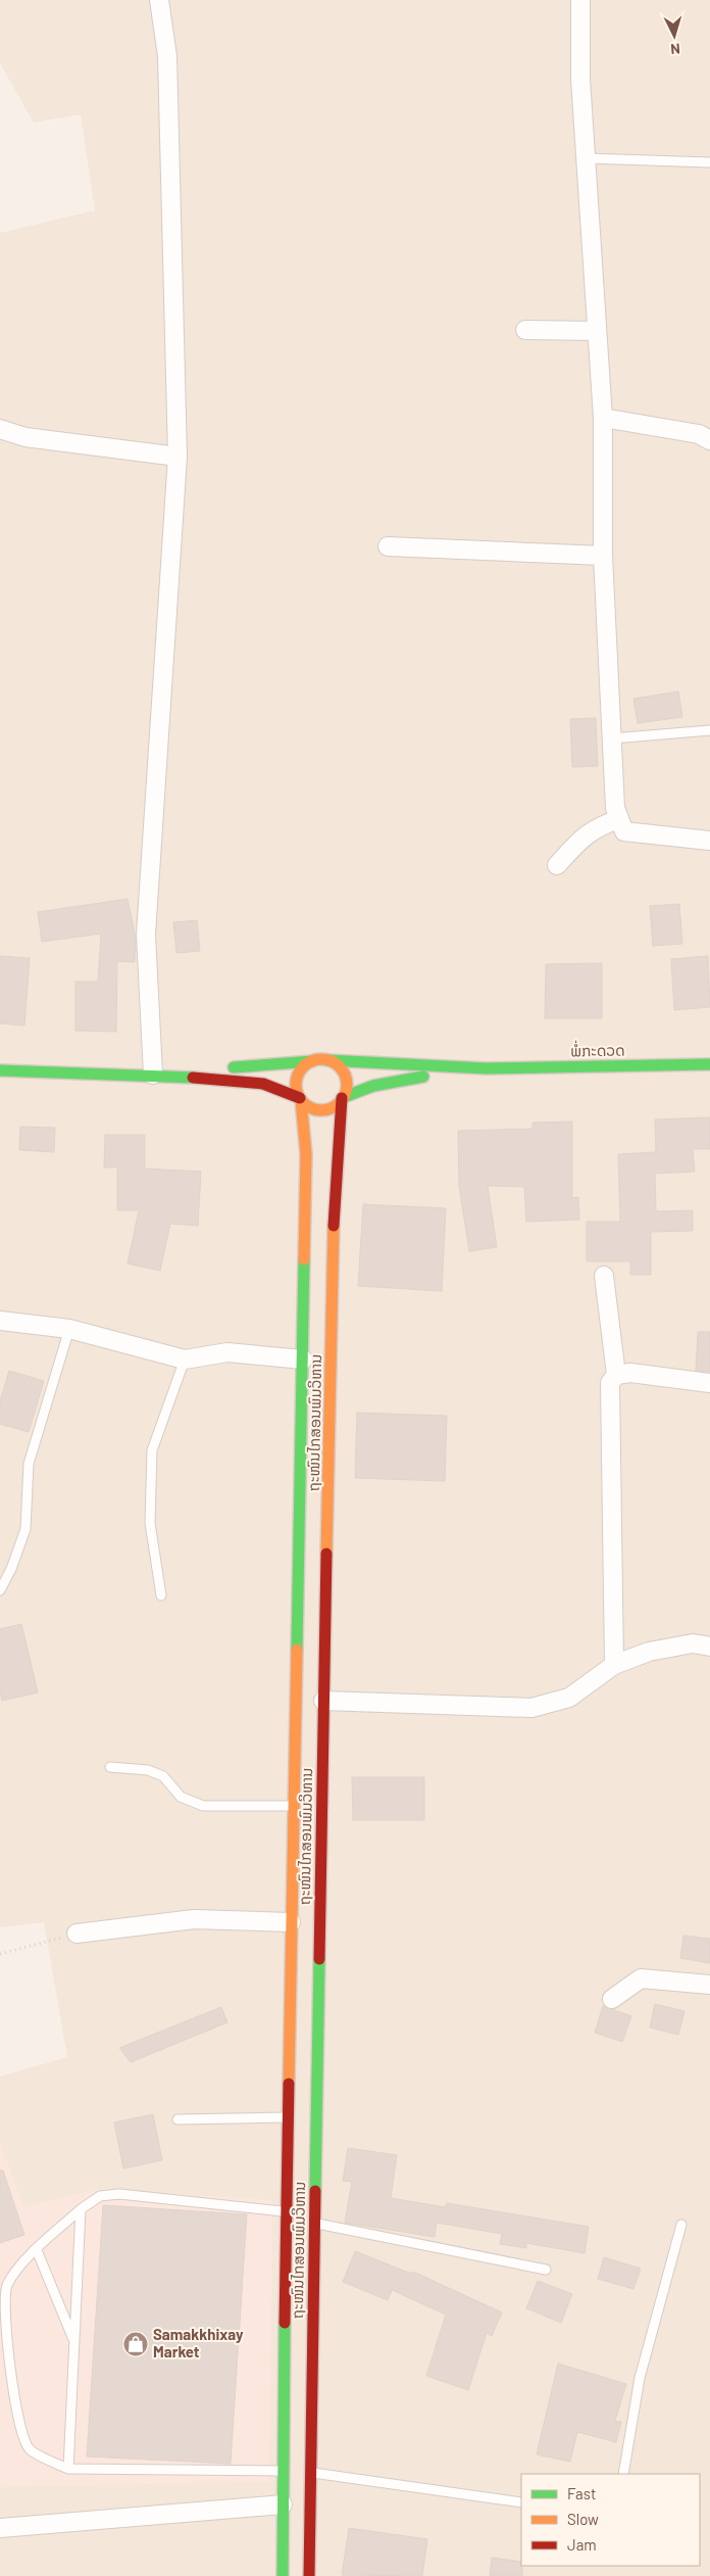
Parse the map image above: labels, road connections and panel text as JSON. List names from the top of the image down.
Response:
{
  "streets": {
    "main road": ["ພໍ່ກະດວດ", "ຖະໜົນໄກສອນພົມວິຫານ"]
  },
  "places": {
    "shop": ["Samakkhixay Market"]
  },
  "legend": ["Fast", "Slow", "Jam"],
  "north": "bottom"
}
